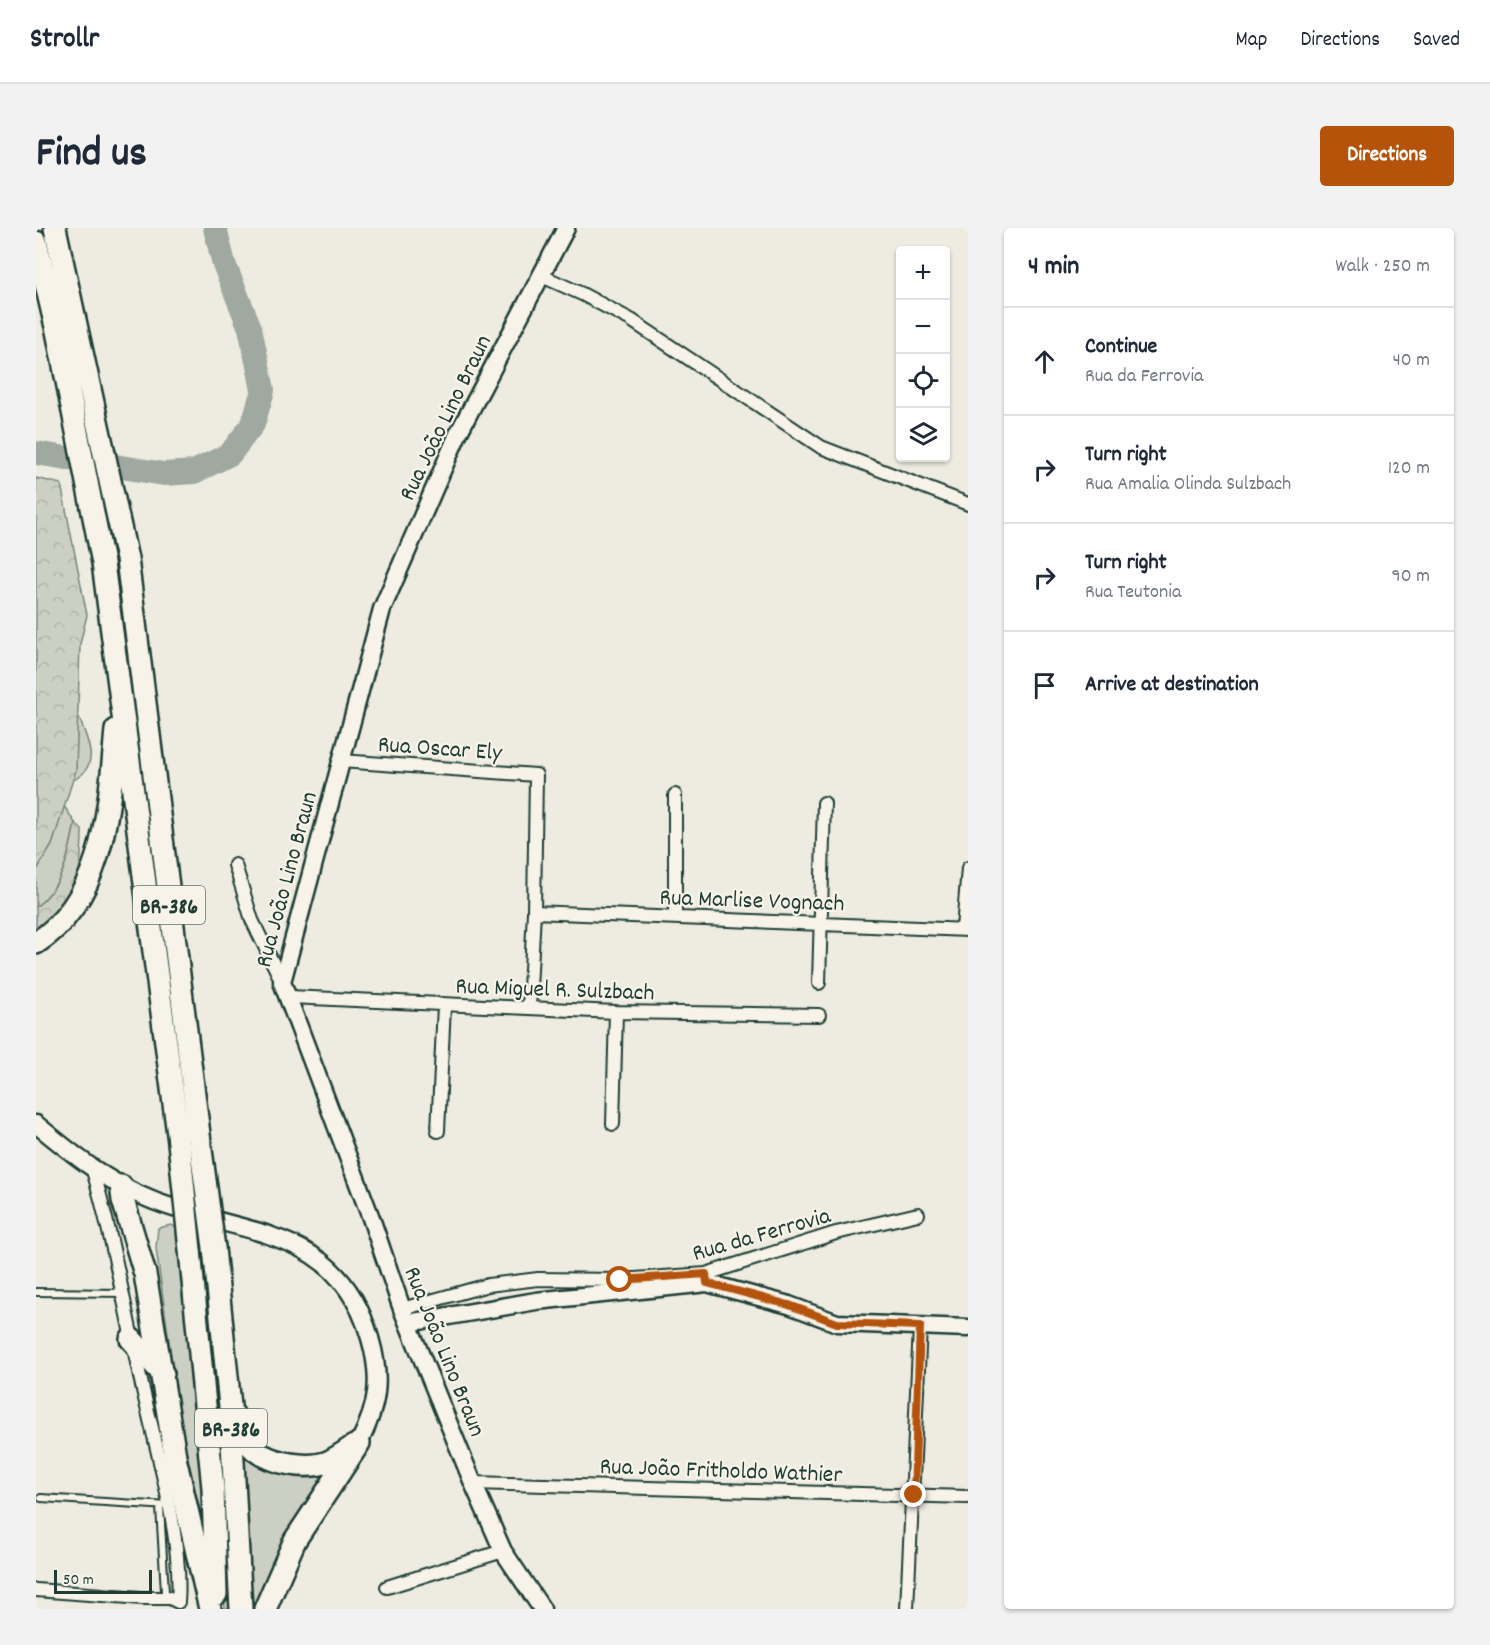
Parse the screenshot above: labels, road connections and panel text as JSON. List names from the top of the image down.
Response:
{
  "streets": {
    "highway": ["BR-386"],
    "street": [
      "Rua João Lino Braun",
      "Rua Oscar Ely",
      "Rua Marlise Vognach",
      "Rua Miguel R. Sulzbach",
      "Rua da Ferrovia",
      "Rua João Fritholdo Wathier"
    ]
  },
  "crossings": [
    ["Rua João Lino Braun", "Rua Oscar Ely"],
    ["Rua João Lino Braun", "Rua Miguel R. Sulzbach"],
    ["Rua João Lino Braun", "Rua da Ferrovia"],
    ["Rua João Lino Braun", "Rua João Fritholdo Wathier"],
    ["Rua Oscar Ely", "Rua Marlise Vognach"]
  ],
  "scale_bar": "50 m",
  "page": {
    "header": "Strollr",
    "nav": ["Map", "Directions", "Saved"],
    "title": "Find us",
    "buttons": "Directions",
    "heading": ["4 min", "Walk · 250 m"],
    "map_buttons": ["+", "−"],
    "list": [
      ["Continue", "Rua da Ferrovia", "40 m"],
      ["Turn right", "Rua Amalia Olinda Sulzbach", "120 m"],
      ["Turn right", "Rua Teutonia", "90 m"],
      "Arrive at destination"
    ],
    "scale": "50 m"
  }
}
